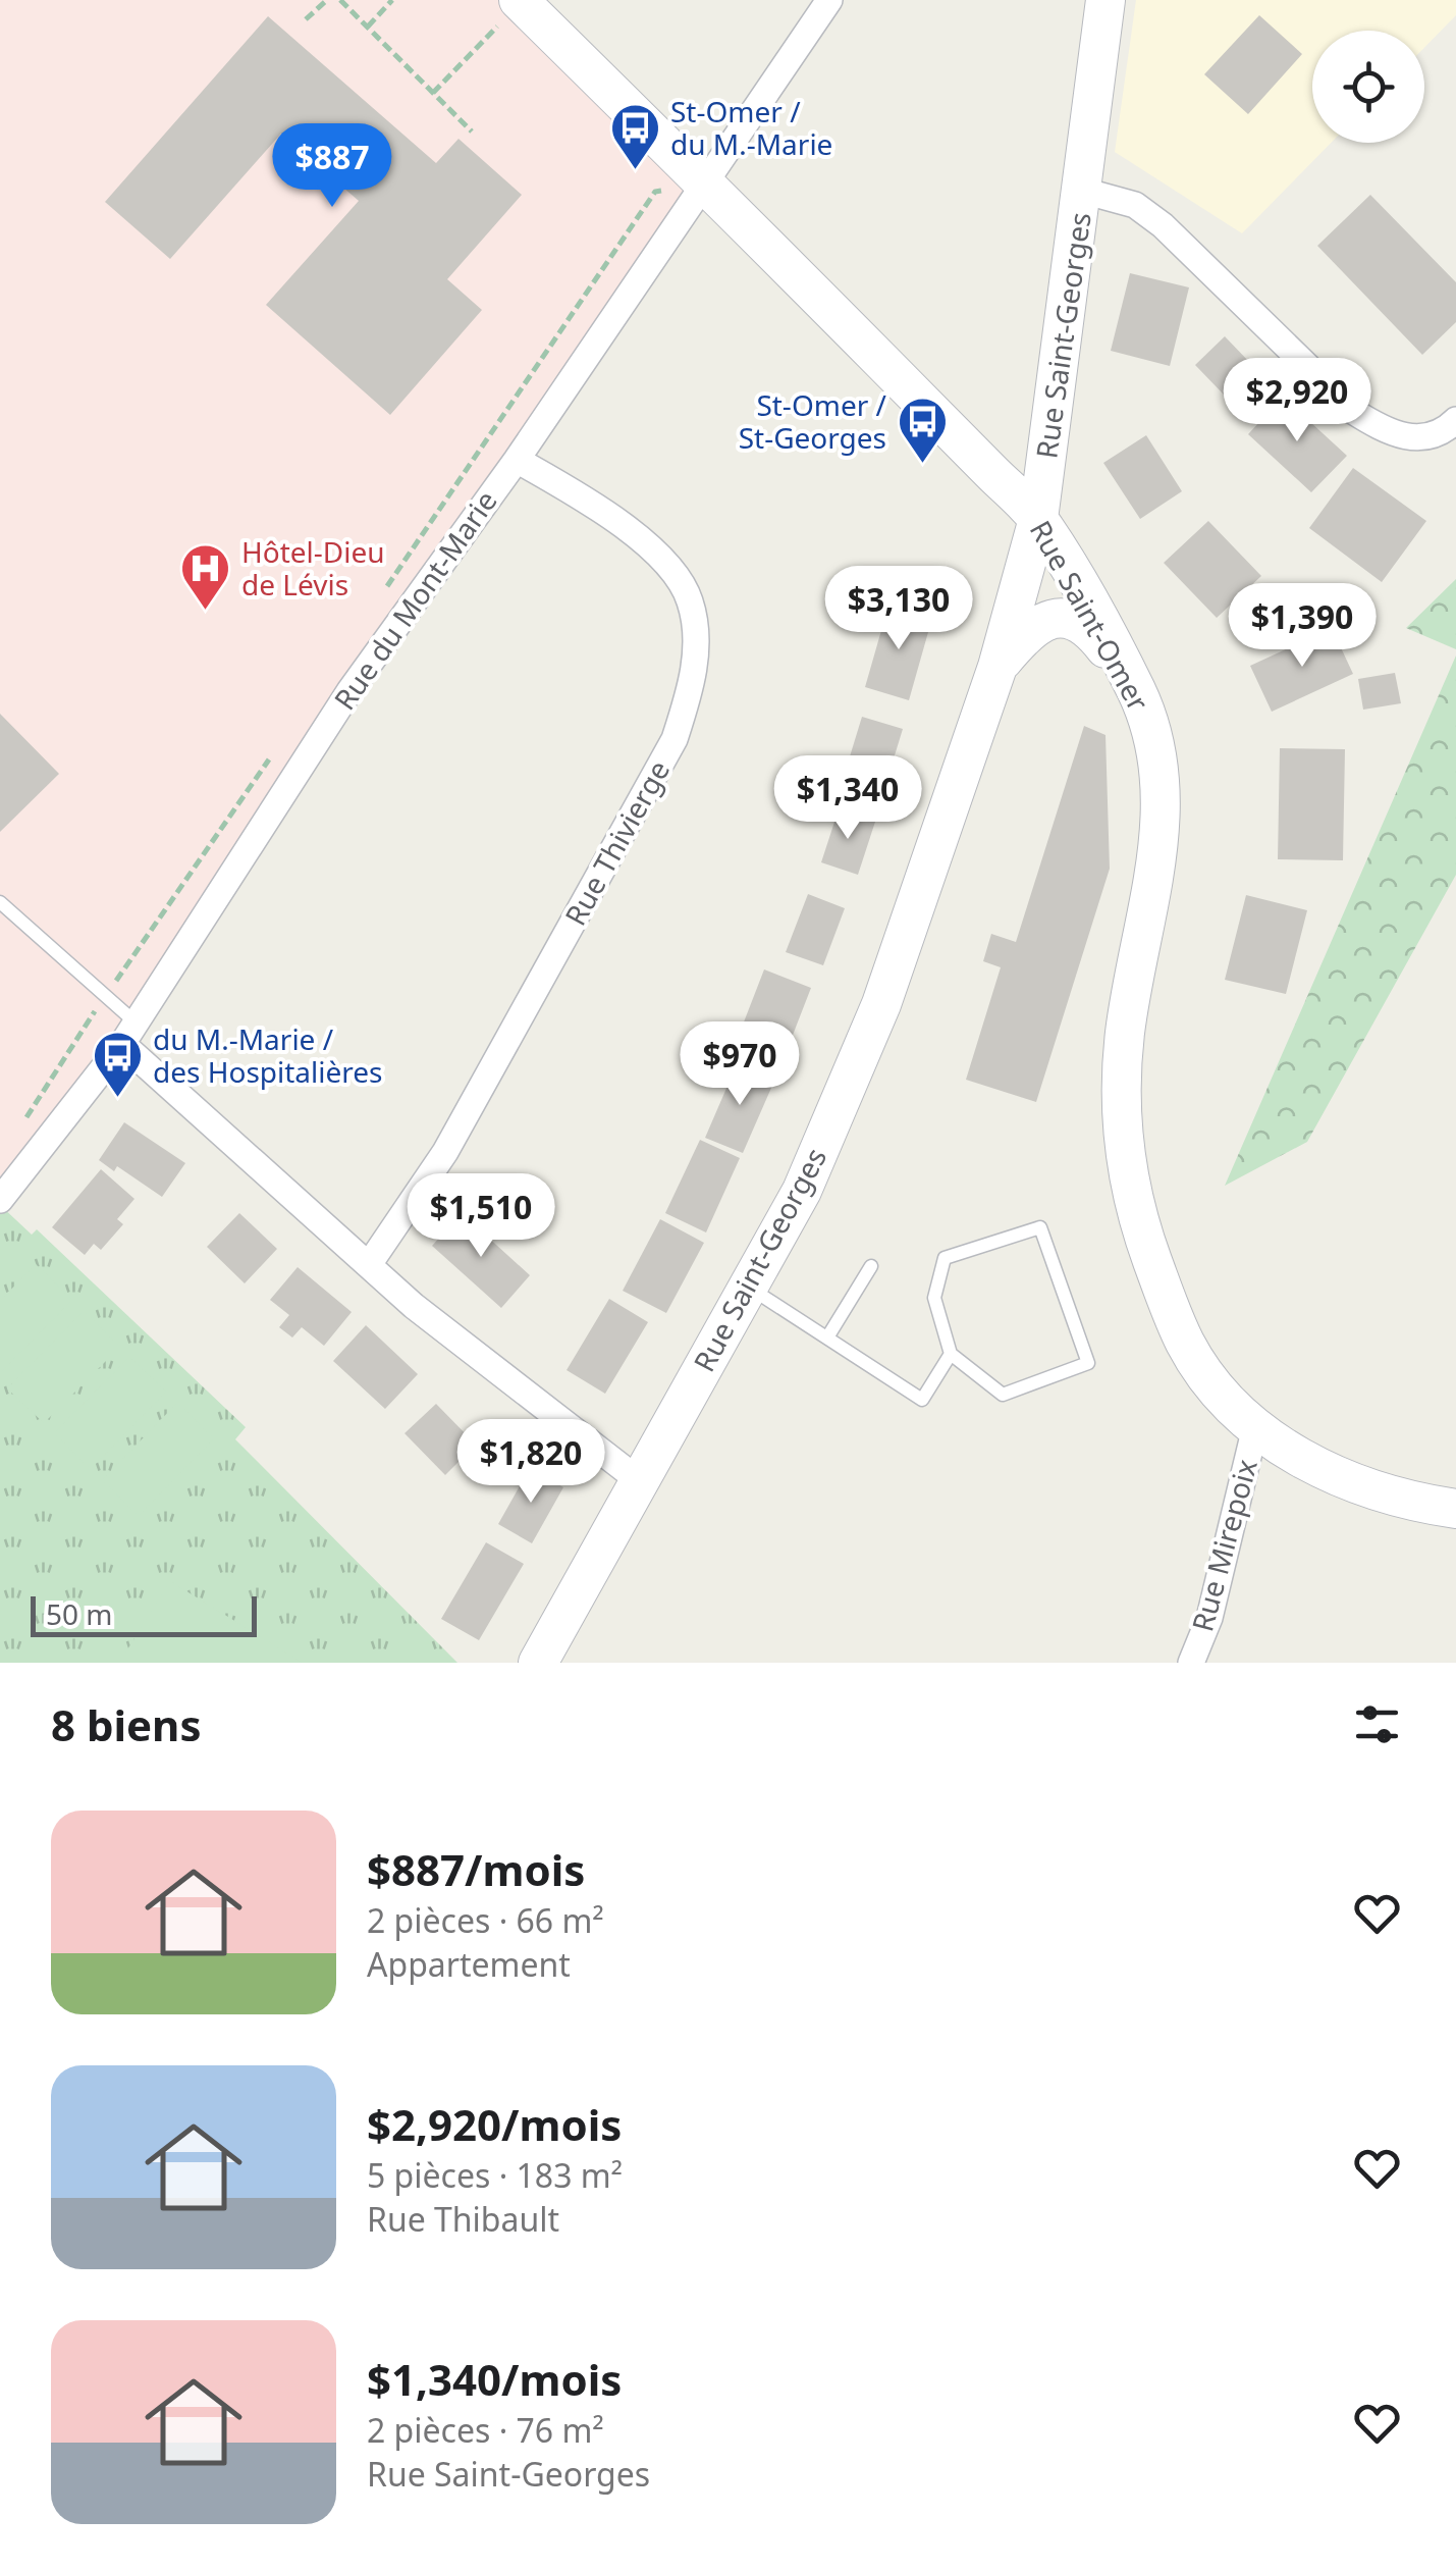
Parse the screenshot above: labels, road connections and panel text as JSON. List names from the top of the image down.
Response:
{
  "streets": {
    "street": [
      "Rue Saint-Georges",
      "Rue du Mont-Marie",
      "Rue Saint-Omer",
      "Rue Thivierge",
      "Rue Mirepoix"
    ]
  },
  "crossings": [
    ["Rue Saint-Georges", "Rue Saint-Omer"],
    ["Rue du Mont-Marie", "Rue Saint-Omer"],
    ["Rue du Mont-Marie", "Rue Thivierge"],
    ["Rue Saint-Omer", "Rue Mirepoix"]
  ],
  "places": {
    "bus stop": ["St-Omer / du M.-Marie", "St-Omer / St-Georges", "du M.-Marie / des Hospitalières"],
    "hospital": ["Hôtel-Dieu de Lévis"]
  },
  "scale_bar": "50 m",
  "page": {
    "price": [
      "$887",
      "$2,920",
      "$3,130",
      "$1,390",
      "$1,340",
      "$970",
      "$1,510",
      "$1,820"
    ],
    "scale": "50 m",
    "heading": "8 biens",
    "list": [
      {
        "name": "$887/mois",
        "note": "2 pièces · 66 m² · Appartement"
      },
      {
        "name": "$2,920/mois",
        "note": "5 pièces · 183 m² · Rue Thibault"
      },
      {
        "name": "$1,340/mois",
        "note": "2 pièces · 76 m² · Rue Saint-Georges"
      }
    ]
  }
}
